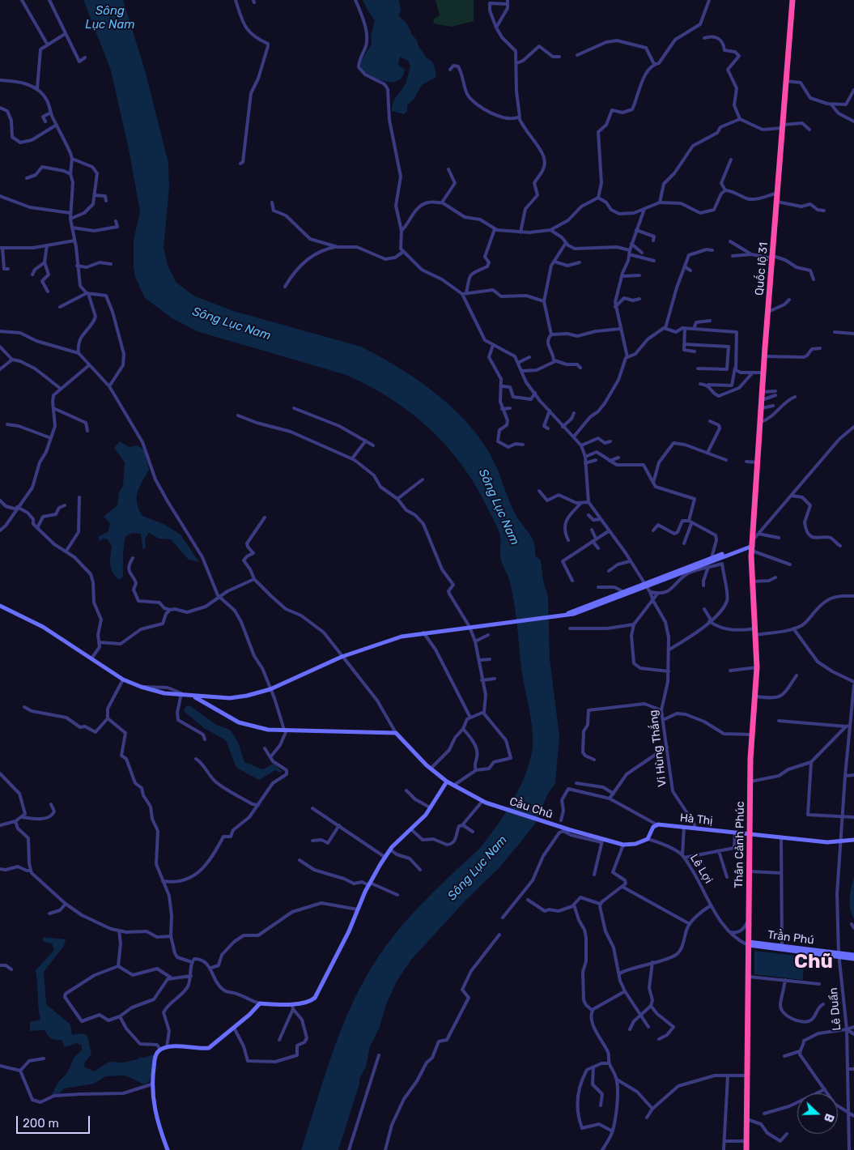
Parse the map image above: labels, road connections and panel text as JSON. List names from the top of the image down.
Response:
{
  "streets": {
    "highway": ["Quốc lộ 31", "Thân Cảnh Phúc"],
    "street": [
      "Vi Hùng Thắng",
      "Cầu Chũ",
      "Hà Thị",
      "Lê Lợi",
      "Trần Phú",
      "Lê Duẩn"
    ]
  },
  "crossings": [
    ["Quốc lộ 31", "Thân Cảnh Phúc"],
    ["Vi Hùng Thắng", "Hà Thị"],
    ["Hà Thị", "Thân Cảnh Phúc"],
    ["Hà Thị", "Lê Duẩn"],
    ["Thân Cảnh Phúc", "Lê Lợi"],
    ["Thân Cảnh Phúc", "Trần Phú"],
    ["Trần Phú", "Lê Duẩn"]
  ],
  "districts": ["Chũ"],
  "water": ["Sông Lục Nam"],
  "scale_bar": "200 m",
  "north": "right"
}
